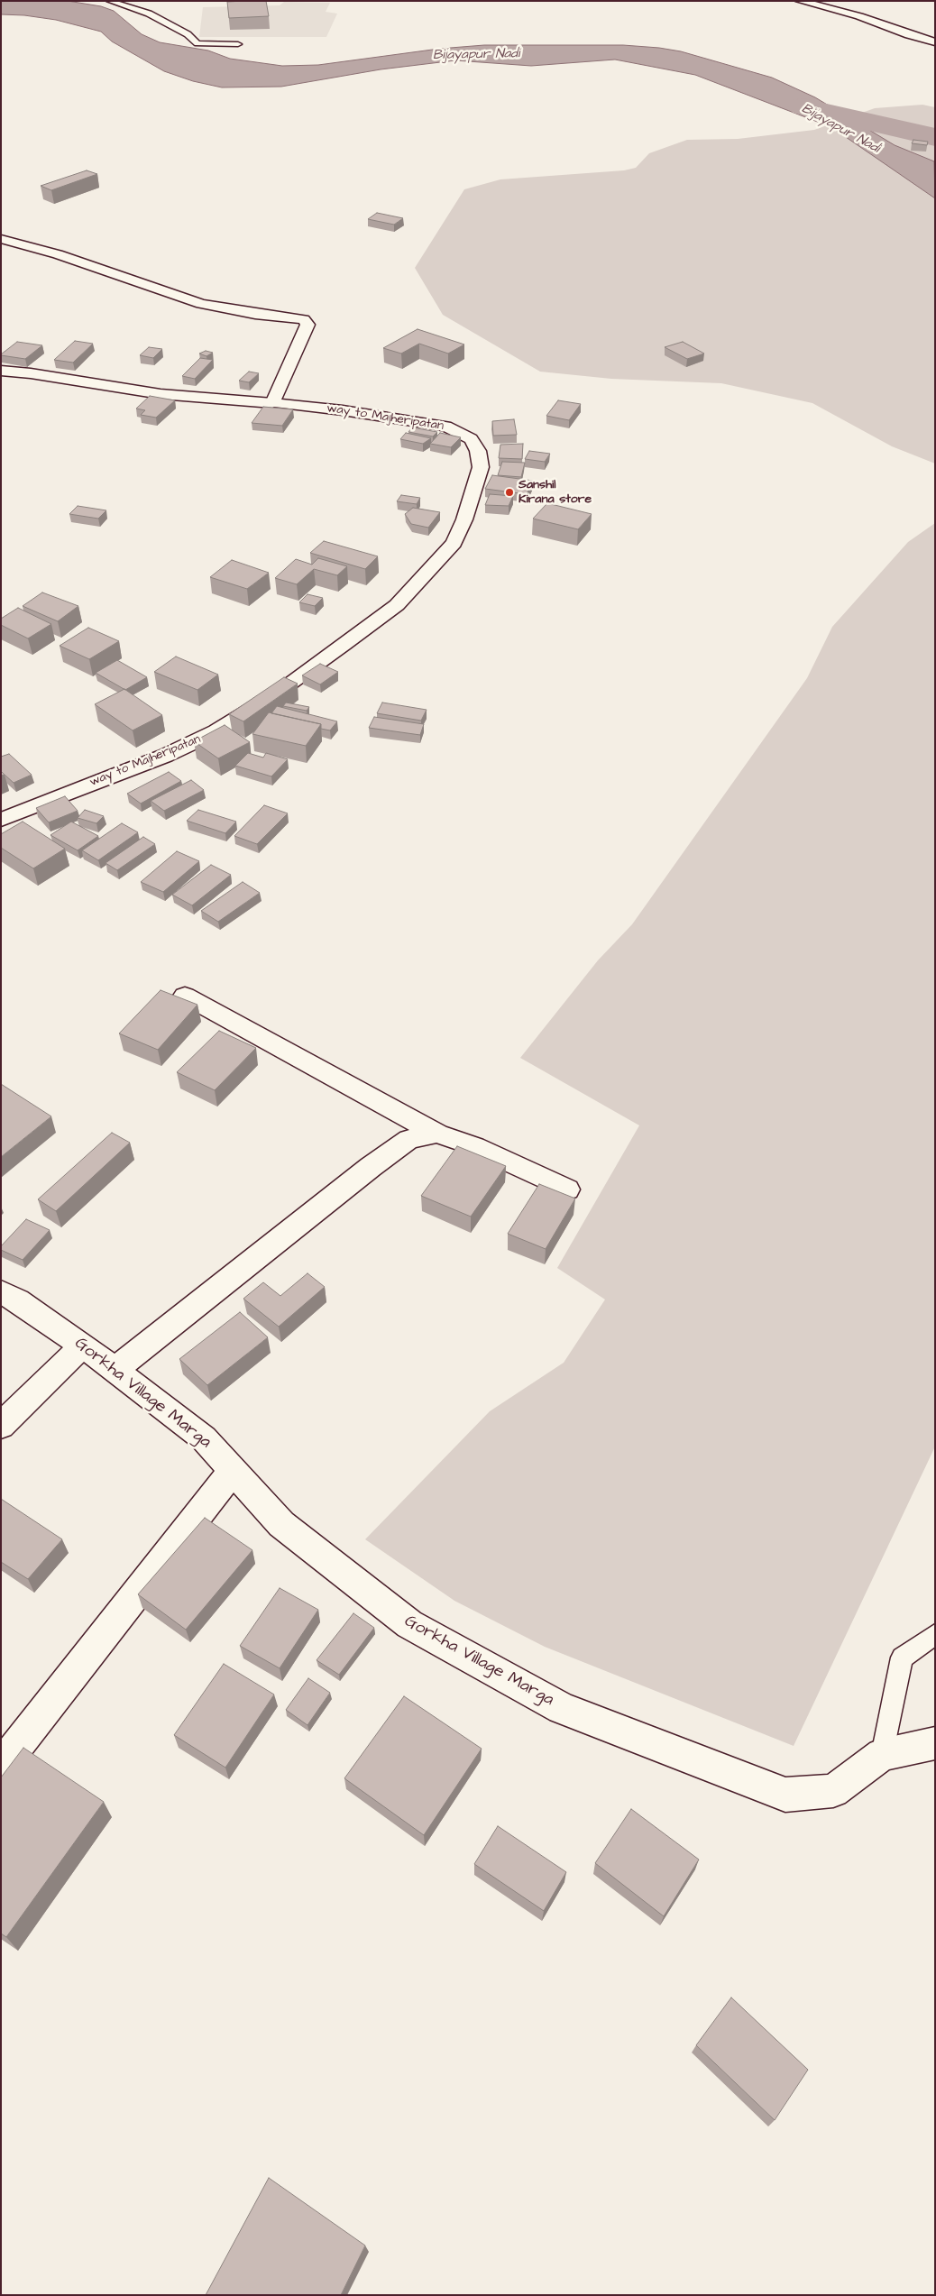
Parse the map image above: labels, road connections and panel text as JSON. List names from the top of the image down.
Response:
{
  "streets": {
    "street": ["way to Majheripatan", "Gorkha Village Marga"]
  },
  "water": ["Bijayapur Nadi"],
  "places": ["Sanshil Kirana store"]
}
